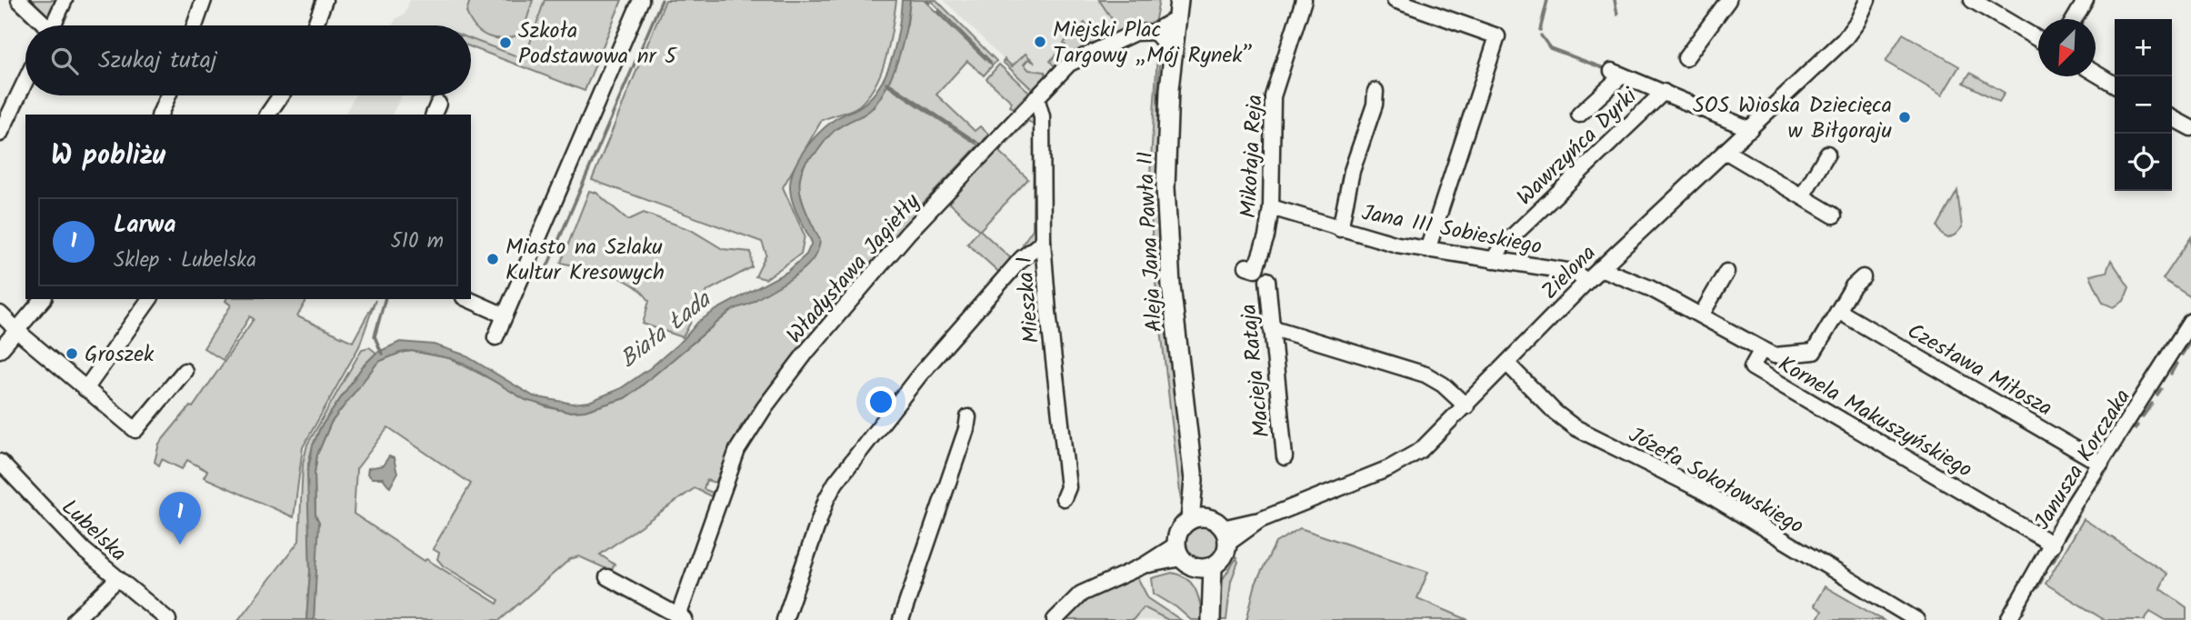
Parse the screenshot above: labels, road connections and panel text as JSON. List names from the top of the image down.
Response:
{
  "streets": {
    "main road": ["Aleja Jana Pawła II"],
    "street": [
      "Wawrzyńca Dyrki",
      "Mikołaja Reja",
      "Jana III Sobieskiego",
      "Władysława Jagiełły",
      "Zielona",
      "Mieszka I",
      "Czesława Miłosza",
      "Macieja Rataja",
      "Kornela Makuszyńskiego",
      "Janusza Korczaka",
      "Józefa Sokołowskiego",
      "Lubelska"
    ]
  },
  "crossings": [
    ["Wawrzyńca Dyrki", "Jana III Sobieskiego"],
    ["Mikołaja Reja", "Jana III Sobieskiego"],
    ["Jana III Sobieskiego", "Zielona"],
    ["Władysława Jagiełły", "Mieszka I"],
    ["Zielona", "Kornela Makuszyńskiego"],
    ["Zielona", "Józefa Sokołowskiego"],
    ["Czesława Miłosza", "Janusza Korczaka"],
    ["Kornela Makuszyńskiego", "Janusza Korczaka"]
  ],
  "water": ["Biała Łada"],
  "places": [
    "Miejski Plac Targowy „Mój Rynek”",
    "Szkoła Podstawowa nr 5",
    "SOS Wioska Dziecięca w Biłgoraju",
    "Miasto na Szlaku Kultur Kresowych",
    "Groszek"
  ],
  "north": "bottom left",
  "page": {
    "map_buttons": ["+", "−"],
    "search": "Szukaj tutaj",
    "heading": "W pobliżu",
    "list": [
      {
        "mark": "1",
        "name": "Larwa",
        "note": "Sklep · Lubelska",
        "value": "510 m"
      }
    ],
    "pins": "1"
  }
}
